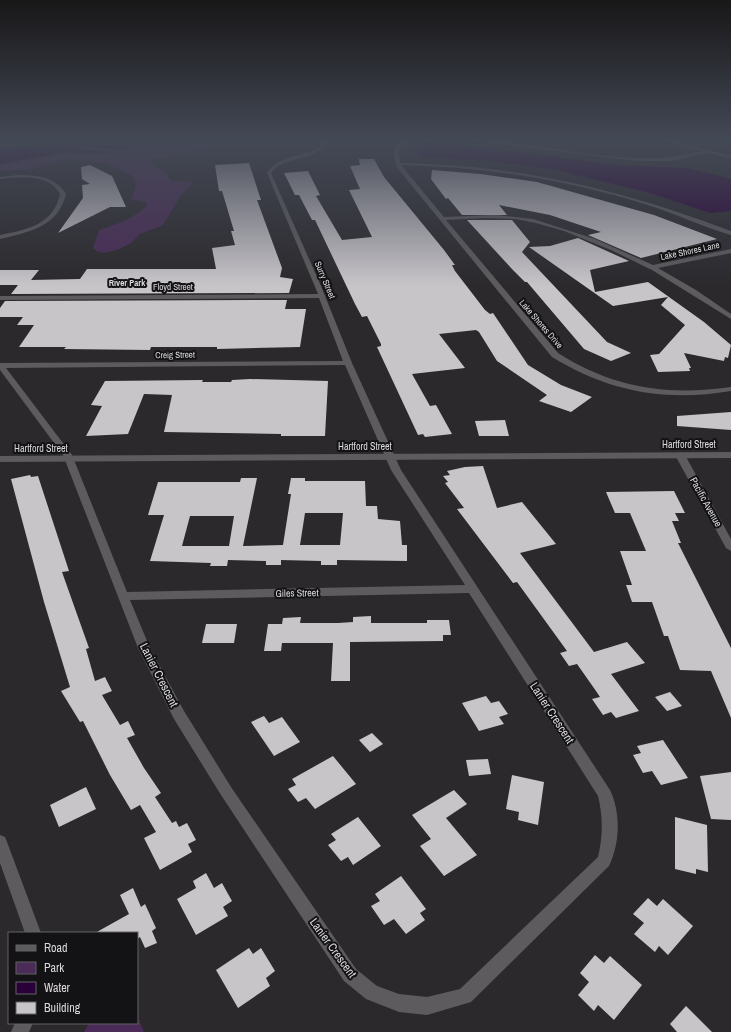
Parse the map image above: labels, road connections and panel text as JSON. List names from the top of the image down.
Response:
{
  "streets": {
    "street": [
      "Lake Shores Lane",
      "Surry Street",
      "Floyd Street",
      "Lake Shores Drive",
      "Creig Street",
      "Hartford Street",
      "Pacific Avenue",
      "Giles Street",
      "Lanier Crescent"
    ]
  },
  "crossings": [
    ["Surry Street", "Floyd Street"],
    ["Surry Street", "Creig Street"],
    ["Surry Street", "Hartford Street"],
    ["Surry Street", "Lanier Crescent"],
    ["Creig Street", "Lanier Crescent"],
    ["Hartford Street", "Pacific Avenue"],
    ["Hartford Street", "Lanier Crescent"],
    ["Giles Street", "Lanier Crescent"]
  ],
  "districts": ["River Park"],
  "legend": [
    "Road",
    "Park",
    "Water",
    "Building"
  ]
}
